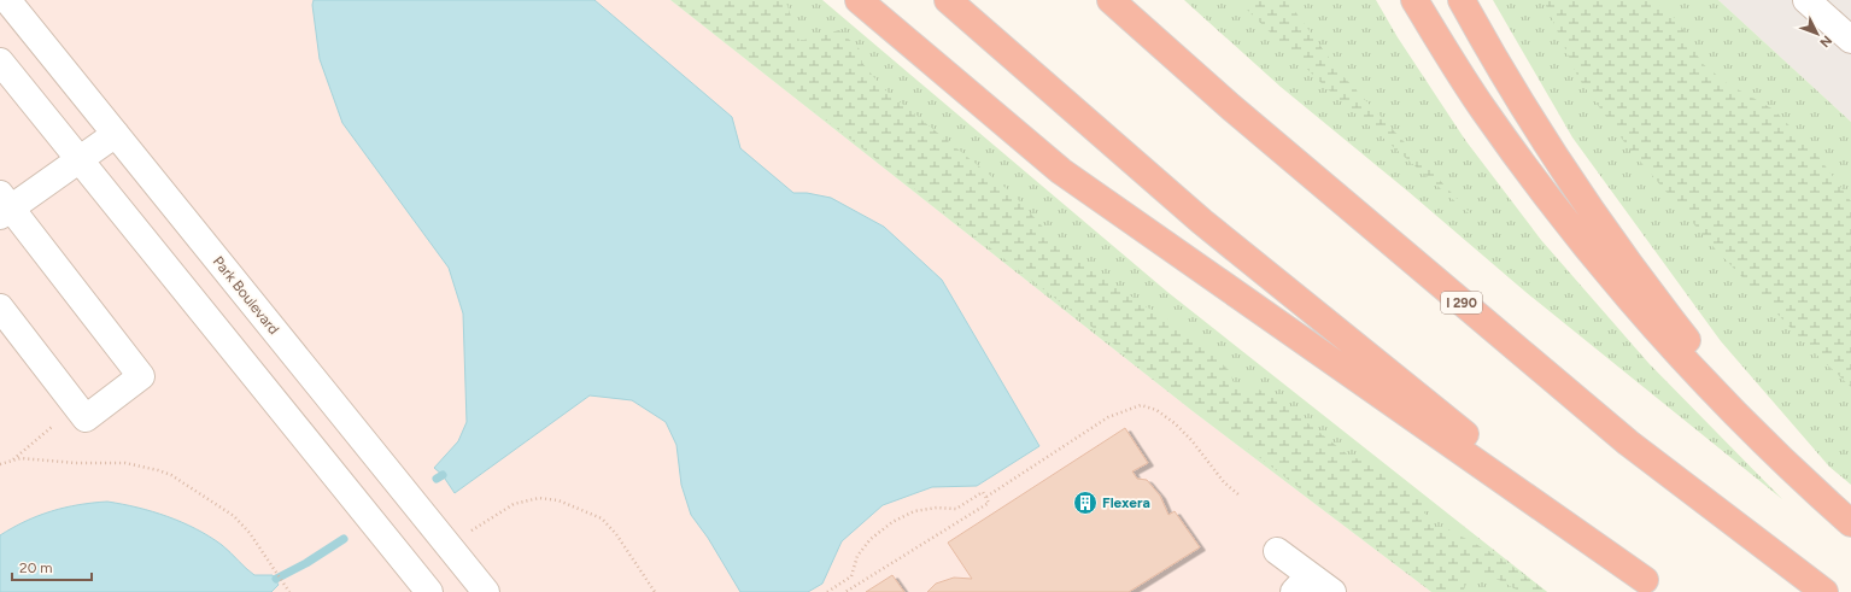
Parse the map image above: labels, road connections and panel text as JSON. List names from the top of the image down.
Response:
{
  "streets": {
    "highway": ["I 290"],
    "street": ["Park Boulevard"]
  },
  "places": {
    "building": ["Flexera"]
  },
  "scale_bar": "20 m",
  "north": "bottom right"
}
